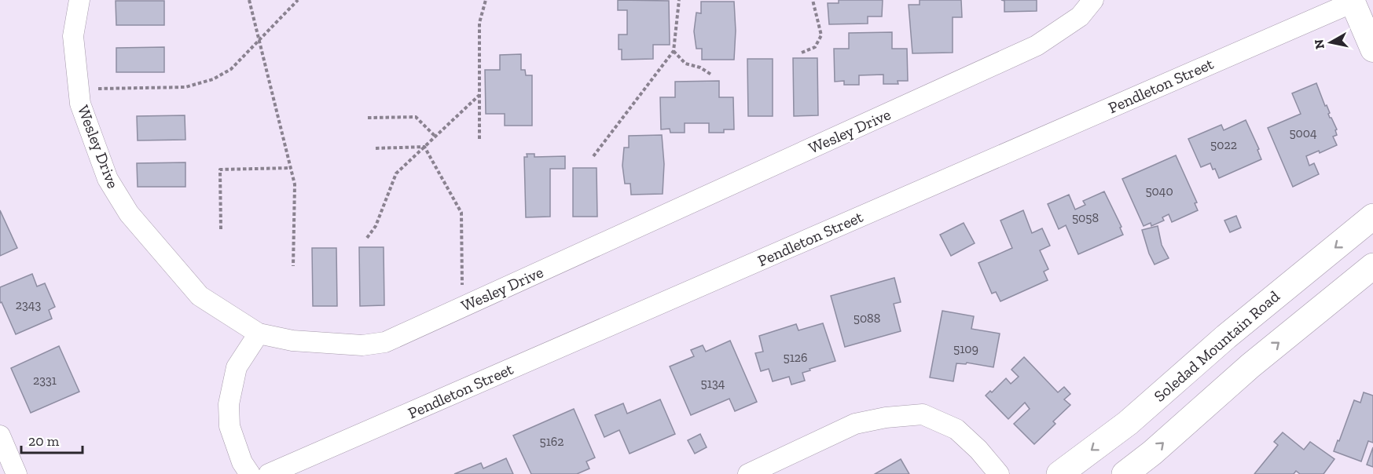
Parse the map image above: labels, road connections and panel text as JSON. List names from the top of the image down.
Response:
{
  "streets": {
    "main road": ["Soledad Mountain Road"],
    "street": ["Pendleton Street", "Wesley Drive"]
  },
  "house_numbers": [
    "5004",
    "5022",
    "5040",
    "5058",
    "2343",
    "5088",
    "5109",
    "5126",
    "2331",
    "5134",
    "5162"
  ],
  "scale_bar": "20 m",
  "north": "left"
}
